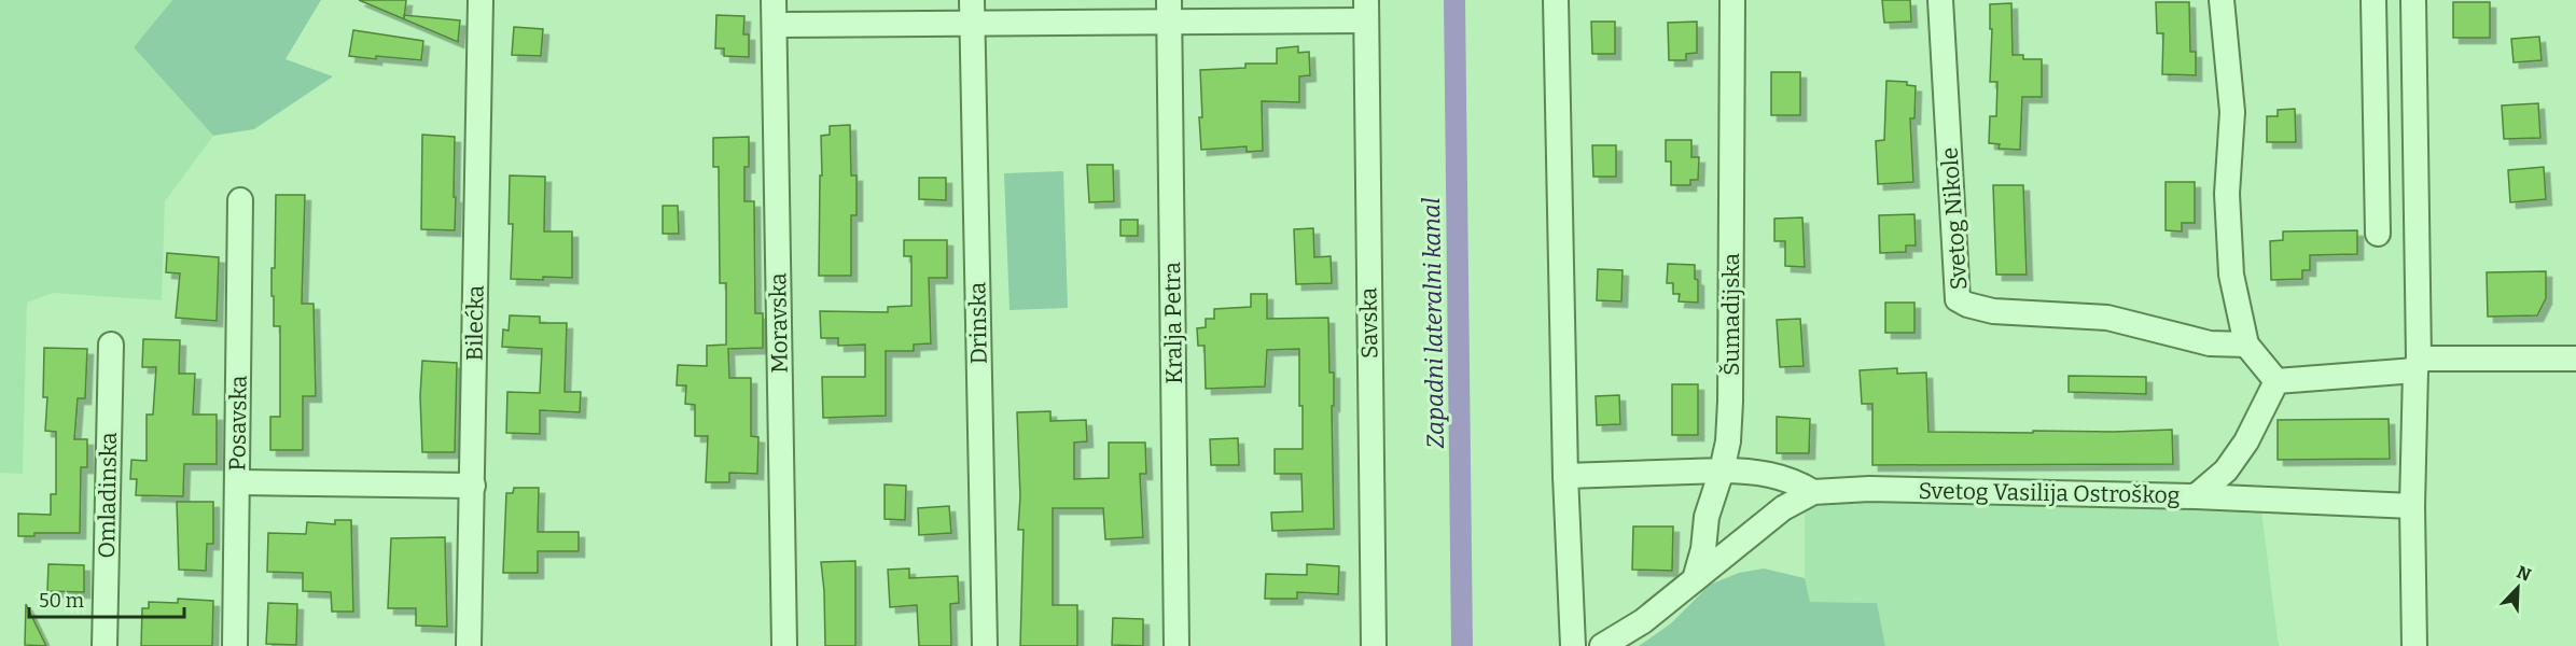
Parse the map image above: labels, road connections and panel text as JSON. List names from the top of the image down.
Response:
{
  "streets": {
    "street": [
      "Svetog Nikole",
      "Šumadijska",
      "Bilećka",
      "Moravska",
      "Drinska",
      "Kralja Petra",
      "Savska",
      "Posavska",
      "Svetog Vasilija Ostroškog",
      "Omladinska"
    ]
  },
  "water": ["Zapadni lateralni kanal"],
  "scale_bar": "50 m",
  "north": "top right"
}
